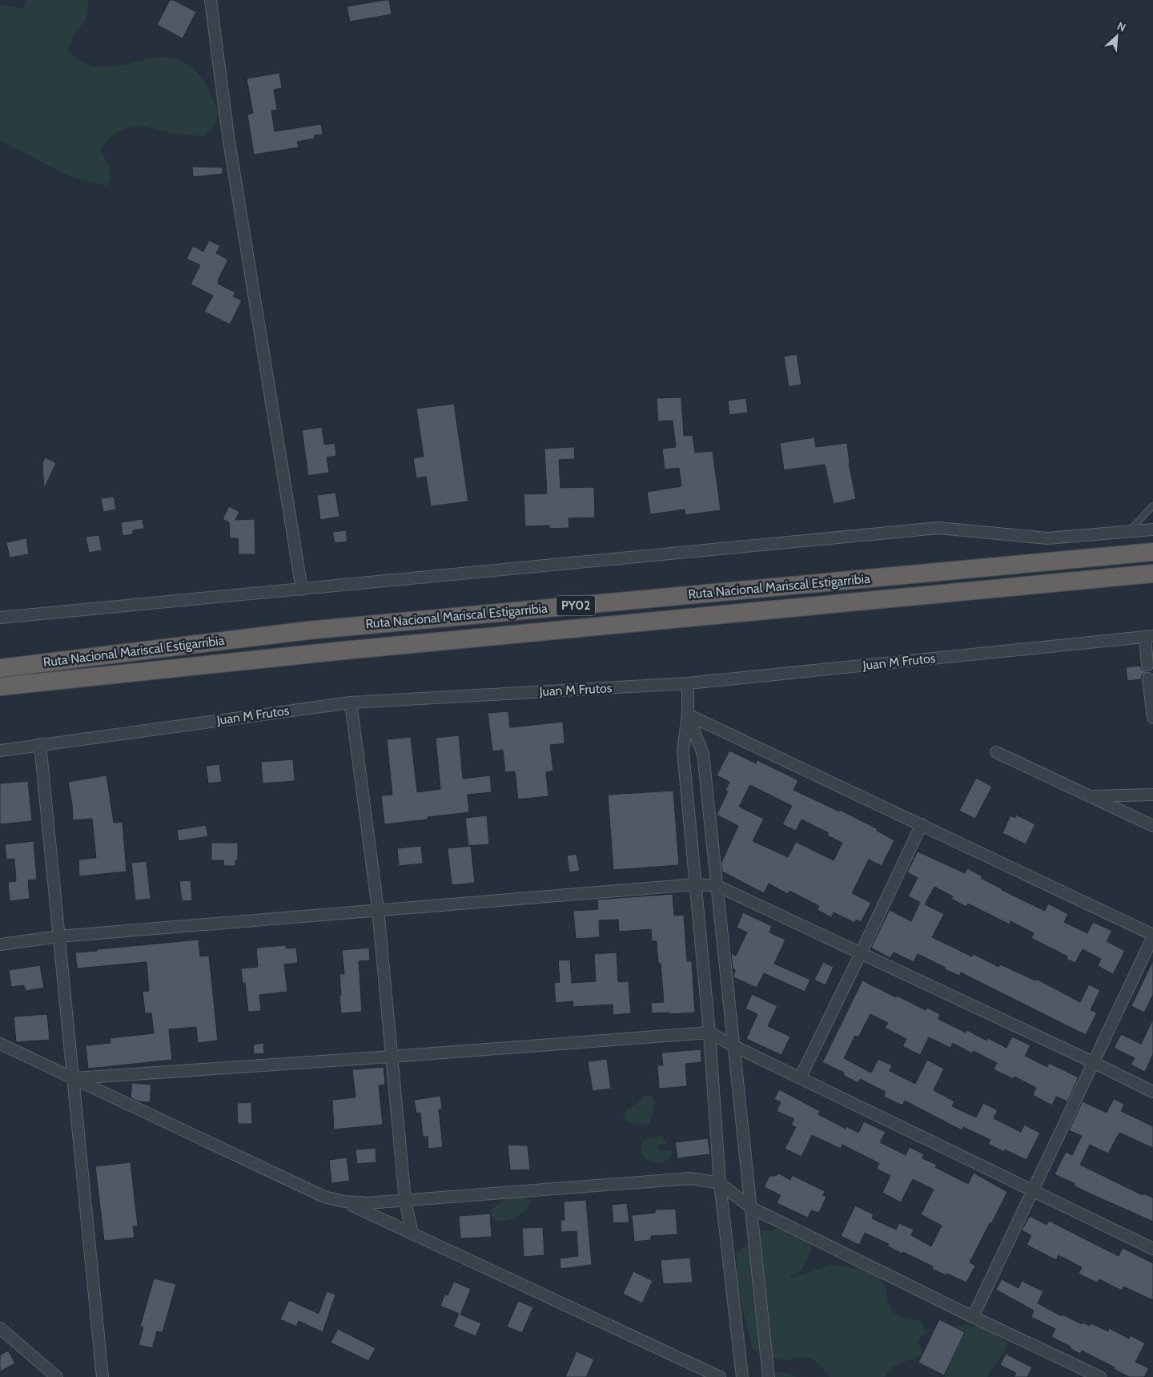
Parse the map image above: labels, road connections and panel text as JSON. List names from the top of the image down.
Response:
{
  "streets": {
    "highway": ["Ruta Nacional Mariscal Estigarribia", "PY02"],
    "street": ["Juan M Frutos"]
  },
  "north": "top right"
}
